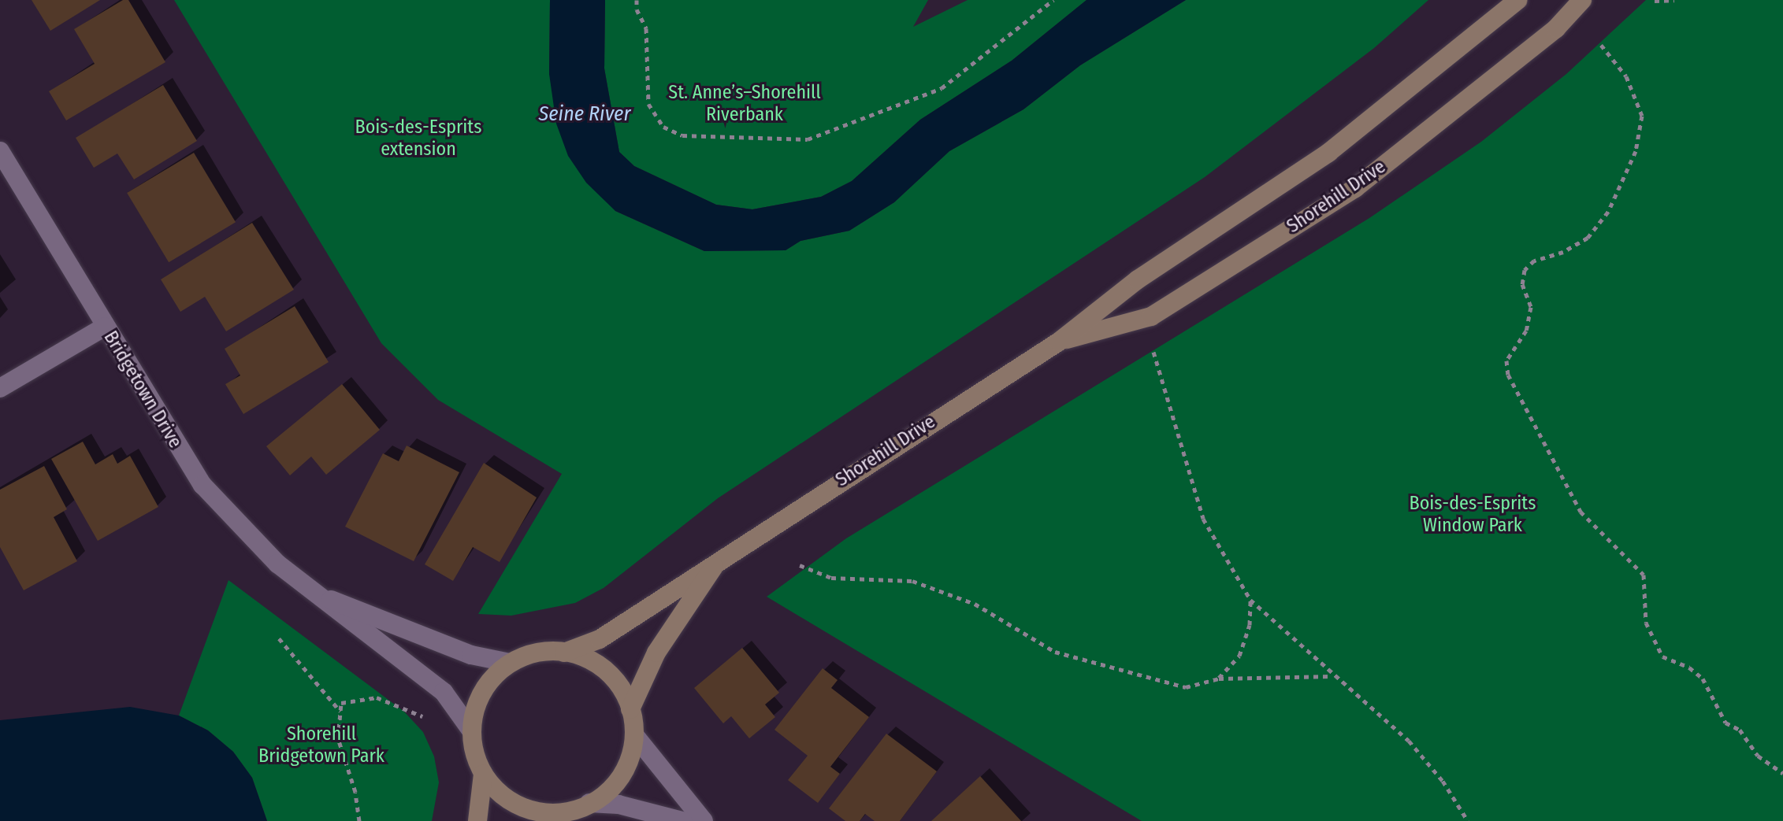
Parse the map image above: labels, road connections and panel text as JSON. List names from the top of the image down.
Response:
{
  "streets": {
    "street": ["Shorehill Drive", "Bridgetown Drive"]
  },
  "crossings": [
    ["Shorehill Drive", "Bridgetown Drive"]
  ],
  "water": ["Seine River"],
  "parks": [
    "St. Anne’s–Shorehill Riverbank",
    "Bois-des-Esprits extension",
    "Bois-des-Esprits Window Park",
    "Shorehill Bridgetown Park"
  ]
}
